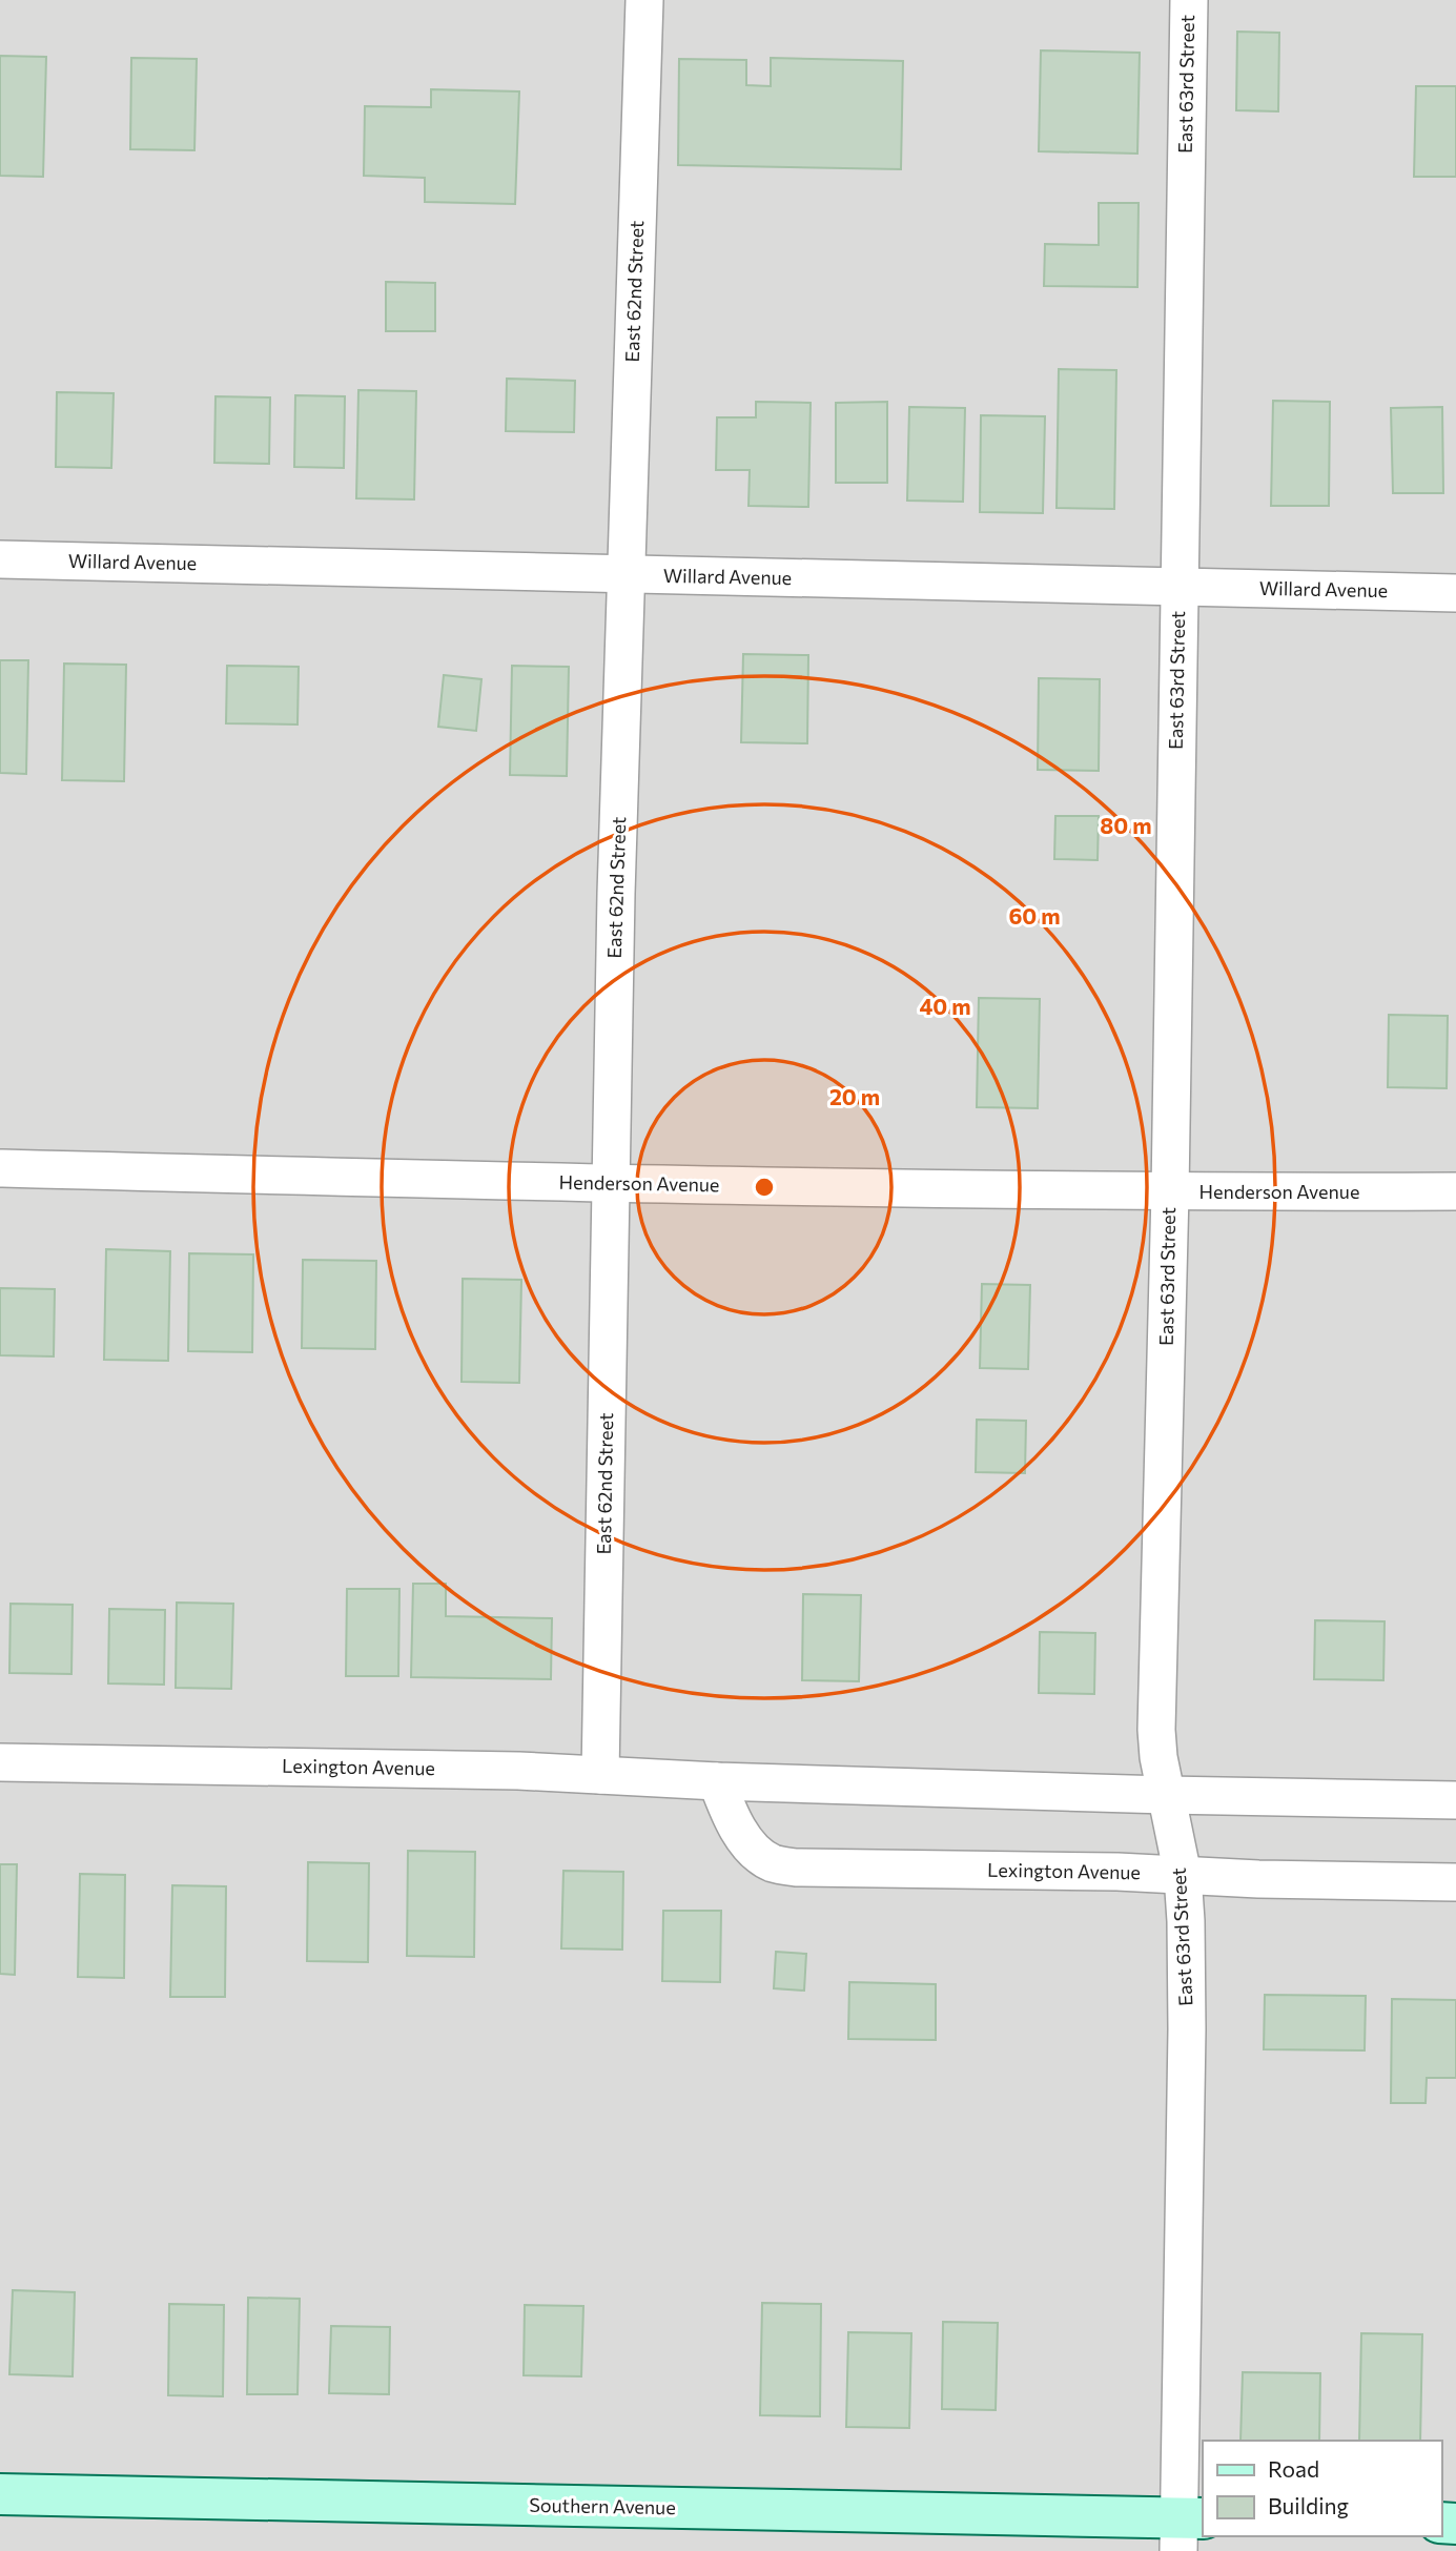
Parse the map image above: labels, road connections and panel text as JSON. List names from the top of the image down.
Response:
{
  "streets": {
    "street": [
      "East 63rd Street",
      "East 62nd Street",
      "Willard Avenue",
      "Henderson Avenue",
      "Lexington Avenue",
      "Southern Avenue"
    ]
  },
  "crossings": [
    ["East 63rd Street", "Willard Avenue"],
    ["East 63rd Street", "Henderson Avenue"],
    ["East 63rd Street", "Lexington Avenue"],
    ["East 63rd Street", "Southern Avenue"],
    ["East 62nd Street", "Willard Avenue"],
    ["East 62nd Street", "Henderson Avenue"],
    ["East 62nd Street", "Lexington Avenue"]
  ],
  "legend": ["Road", "Building"],
  "rings": [
    "80 m",
    "60 m",
    "40 m",
    "20 m"
  ]
}
